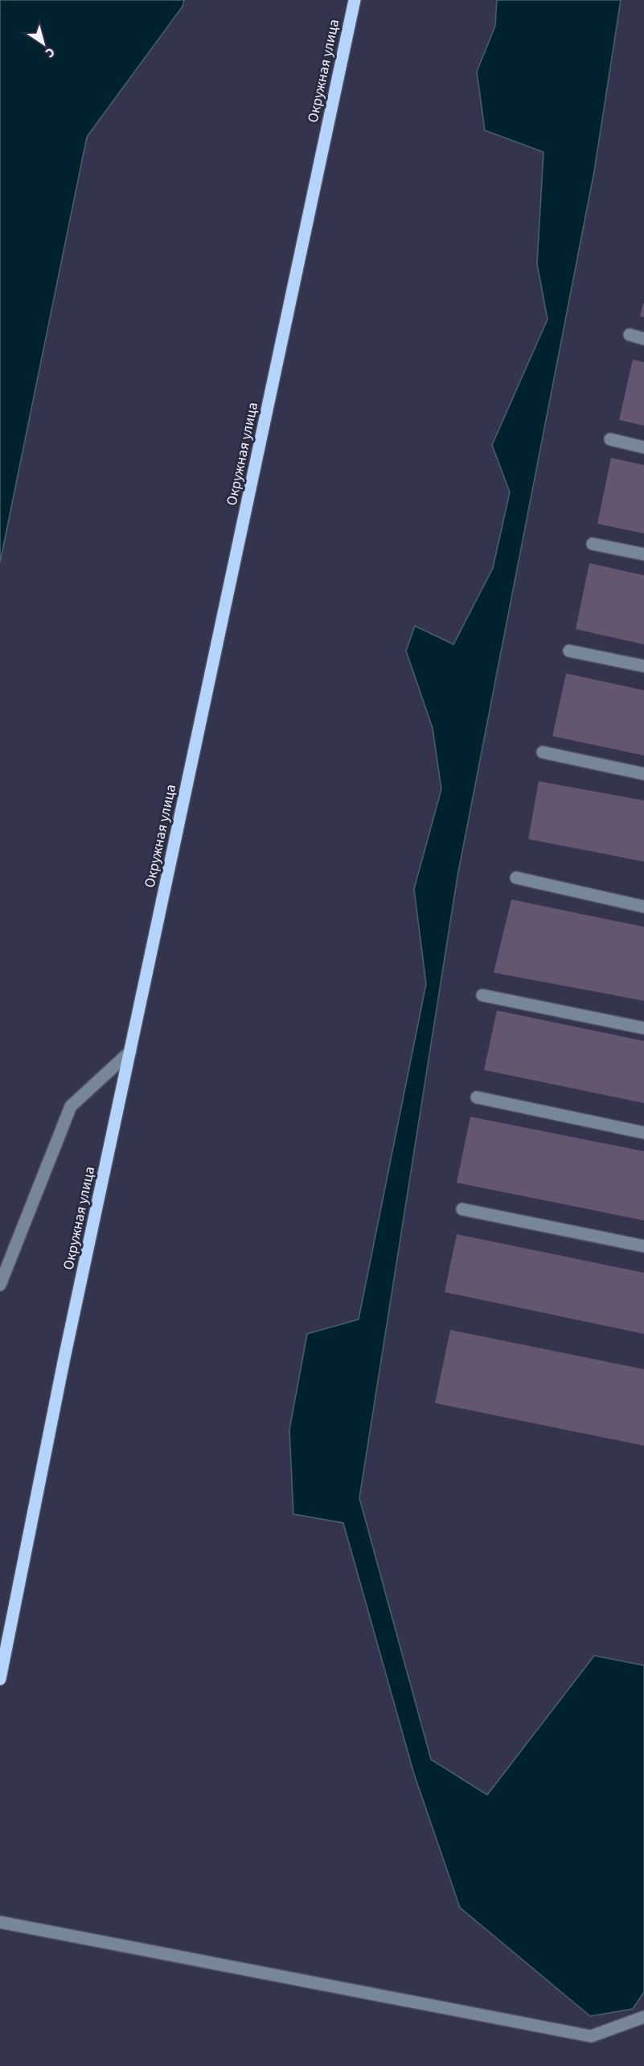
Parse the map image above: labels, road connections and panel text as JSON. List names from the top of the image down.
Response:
{
  "streets": {
    "main road": ["Окружная улица"]
  },
  "north": "bottom right"
}
